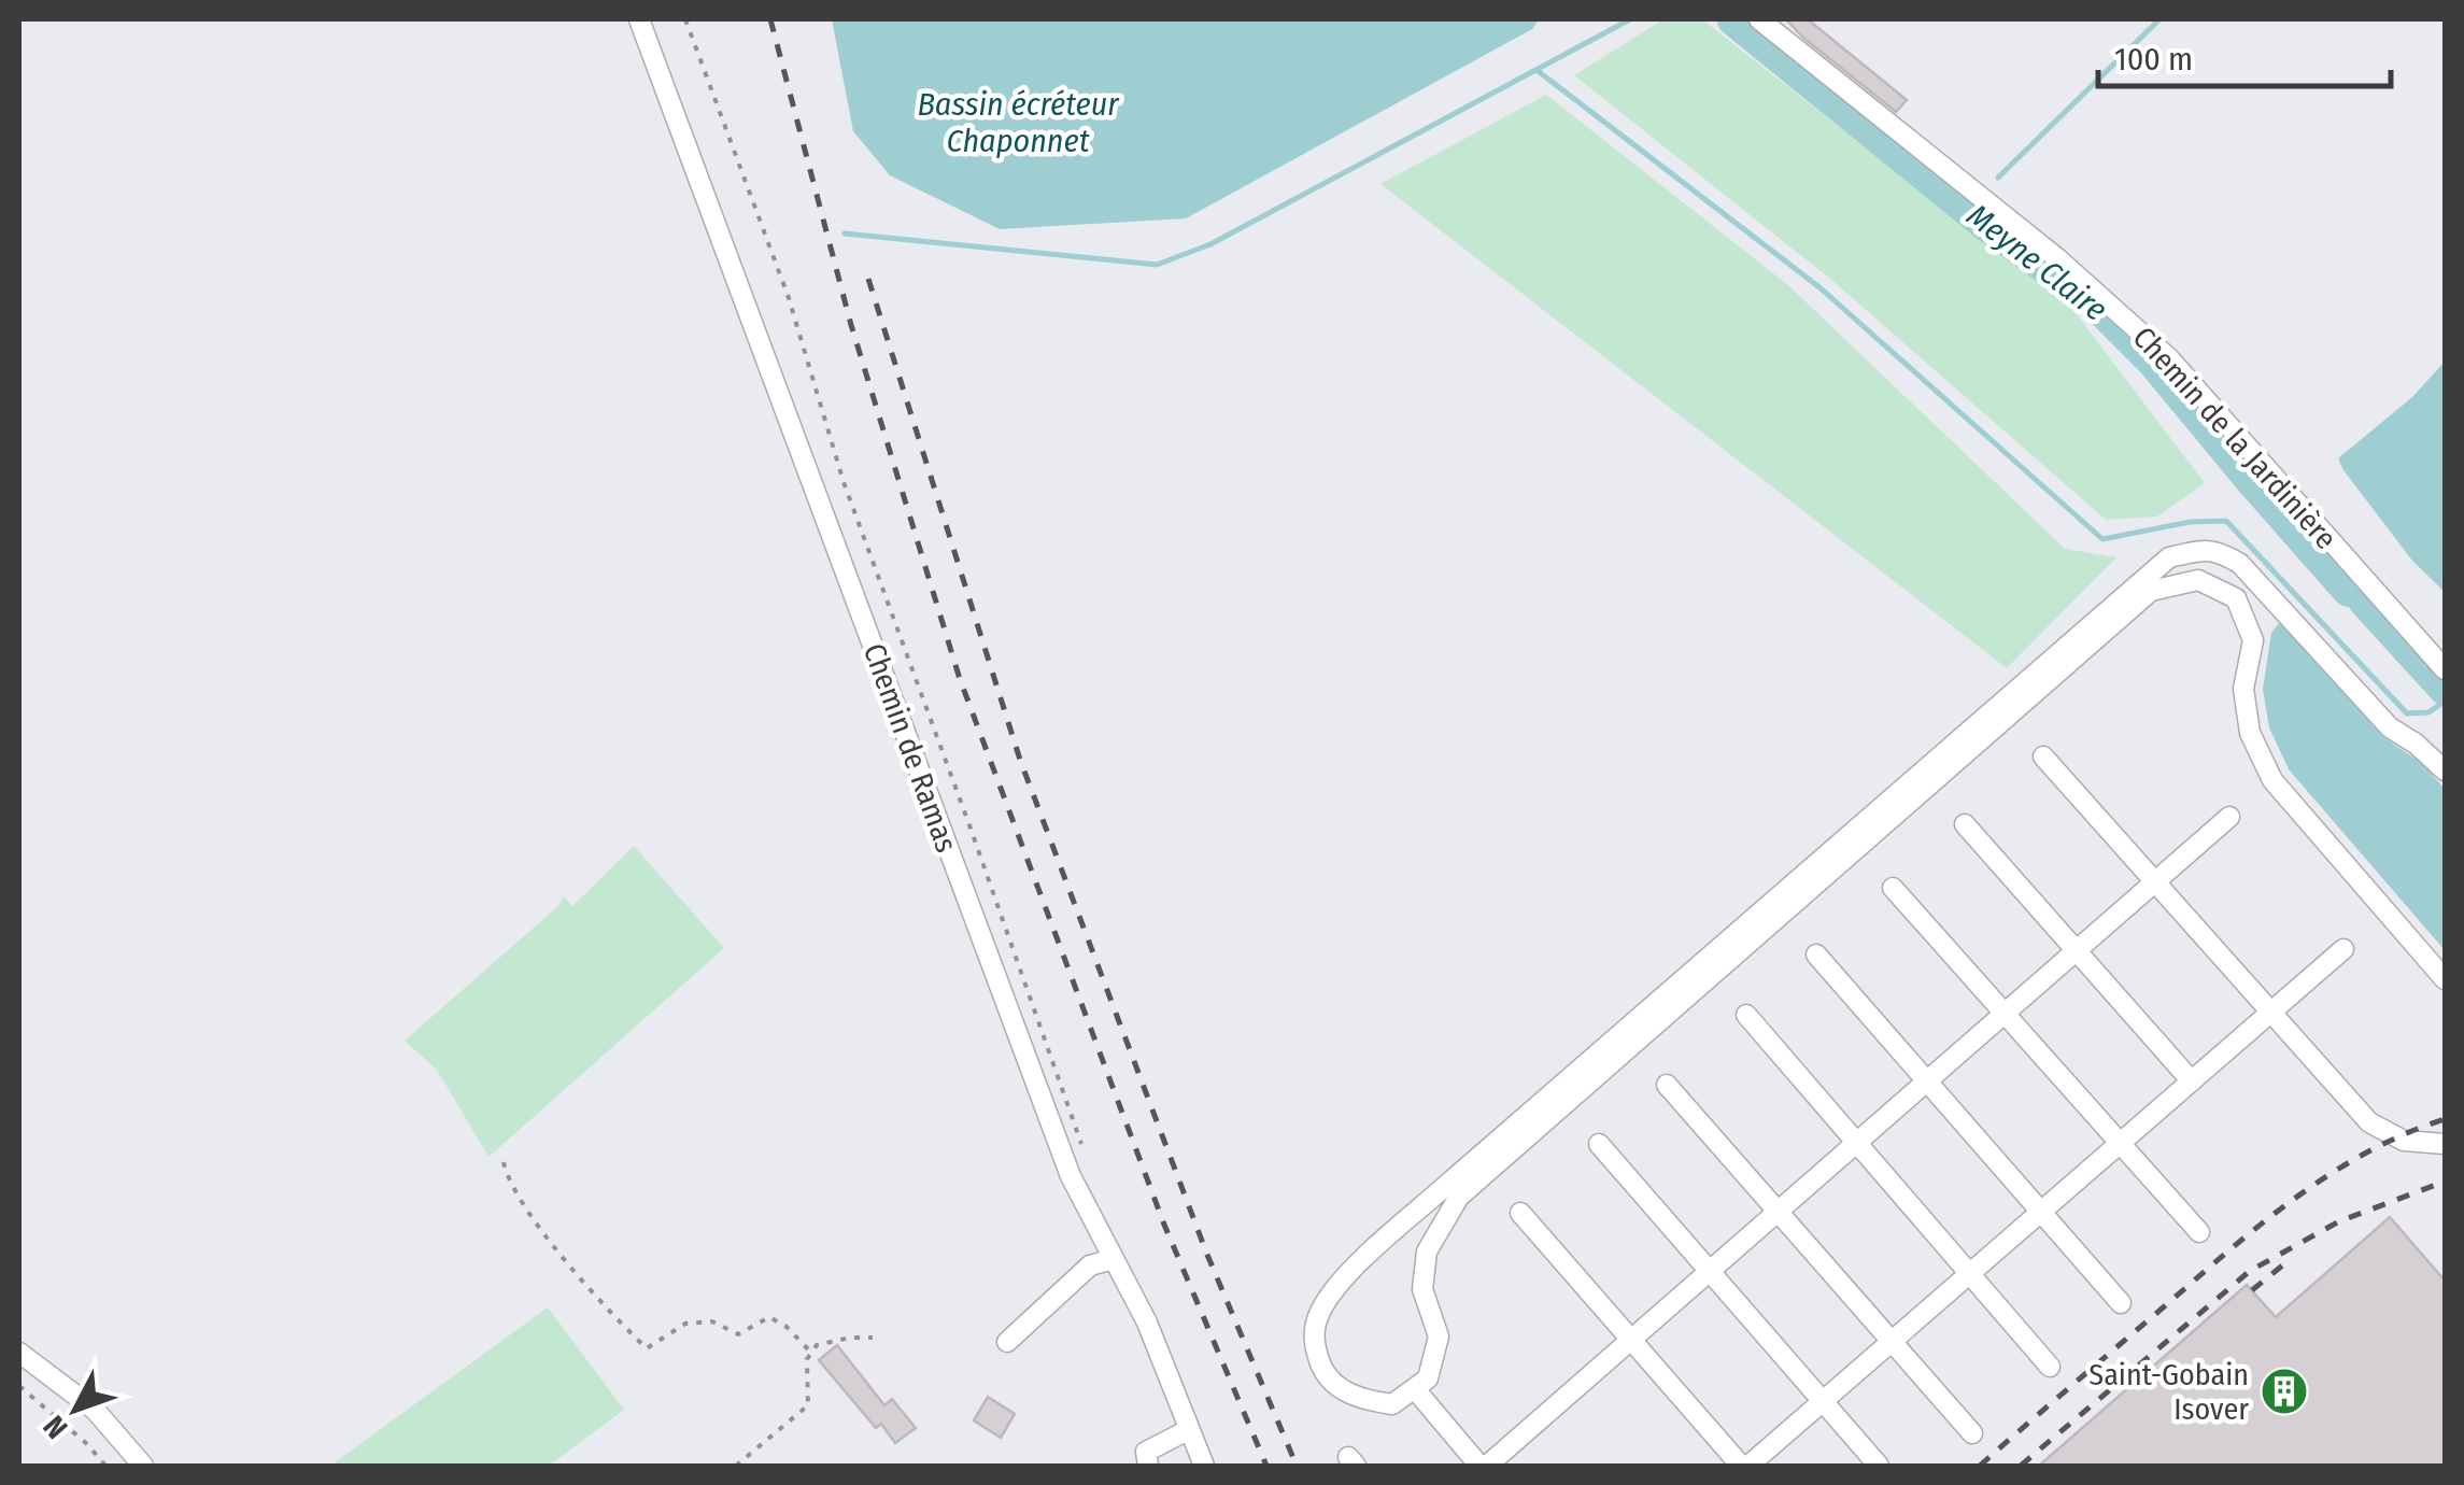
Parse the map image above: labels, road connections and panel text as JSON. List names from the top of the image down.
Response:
{
  "streets": {
    "street": ["Chemin de la Jardinière", "Chemin de Ramas"]
  },
  "water": ["Bassin écréteur Chaponnet", "Meyne Claire"],
  "places": {
    "building": ["Saint-Gobain Isover"]
  },
  "scale_bar": "100 m",
  "north": "bottom left"
}
